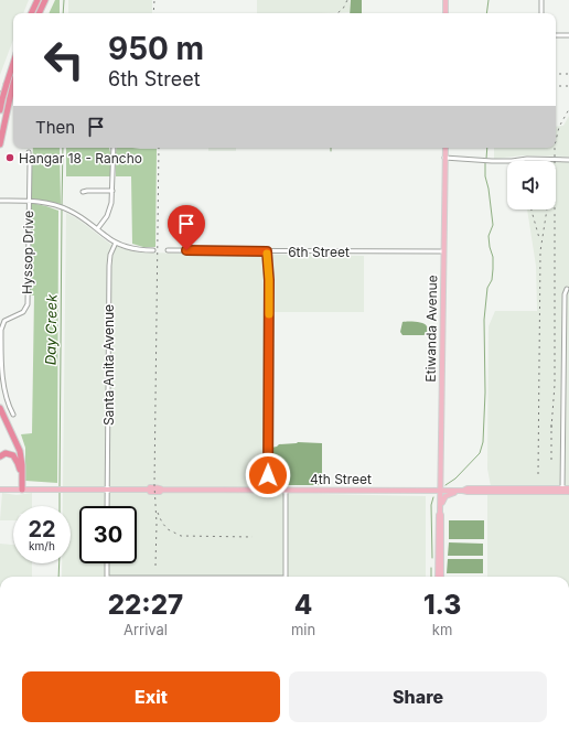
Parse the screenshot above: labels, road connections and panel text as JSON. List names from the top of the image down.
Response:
{
  "streets": {
    "main road": ["Etiwanda Avenue", "4th Street"],
    "street": ["6th Street", "Hyssop Drive", "Santa Anita Avenue"]
  },
  "crossings": [
    ["6th Street", "Etiwanda Avenue"],
    ["Etiwanda Avenue", "4th Street"],
    ["Santa Anita Avenue", "4th Street"]
  ],
  "water": ["Day Creek"],
  "places": ["Hangar 18 - Rancho"],
  "page": {
    "turn": ["950 m", "6th Street"],
    "then": "Then",
    "speed": "22 km/h",
    "limit": "30",
    "eta": [
      "22:27",
      "Arrival",
      "4",
      "min",
      "1.3",
      "km"
    ],
    "buttons": ["Exit", "Share"]
  }
}
